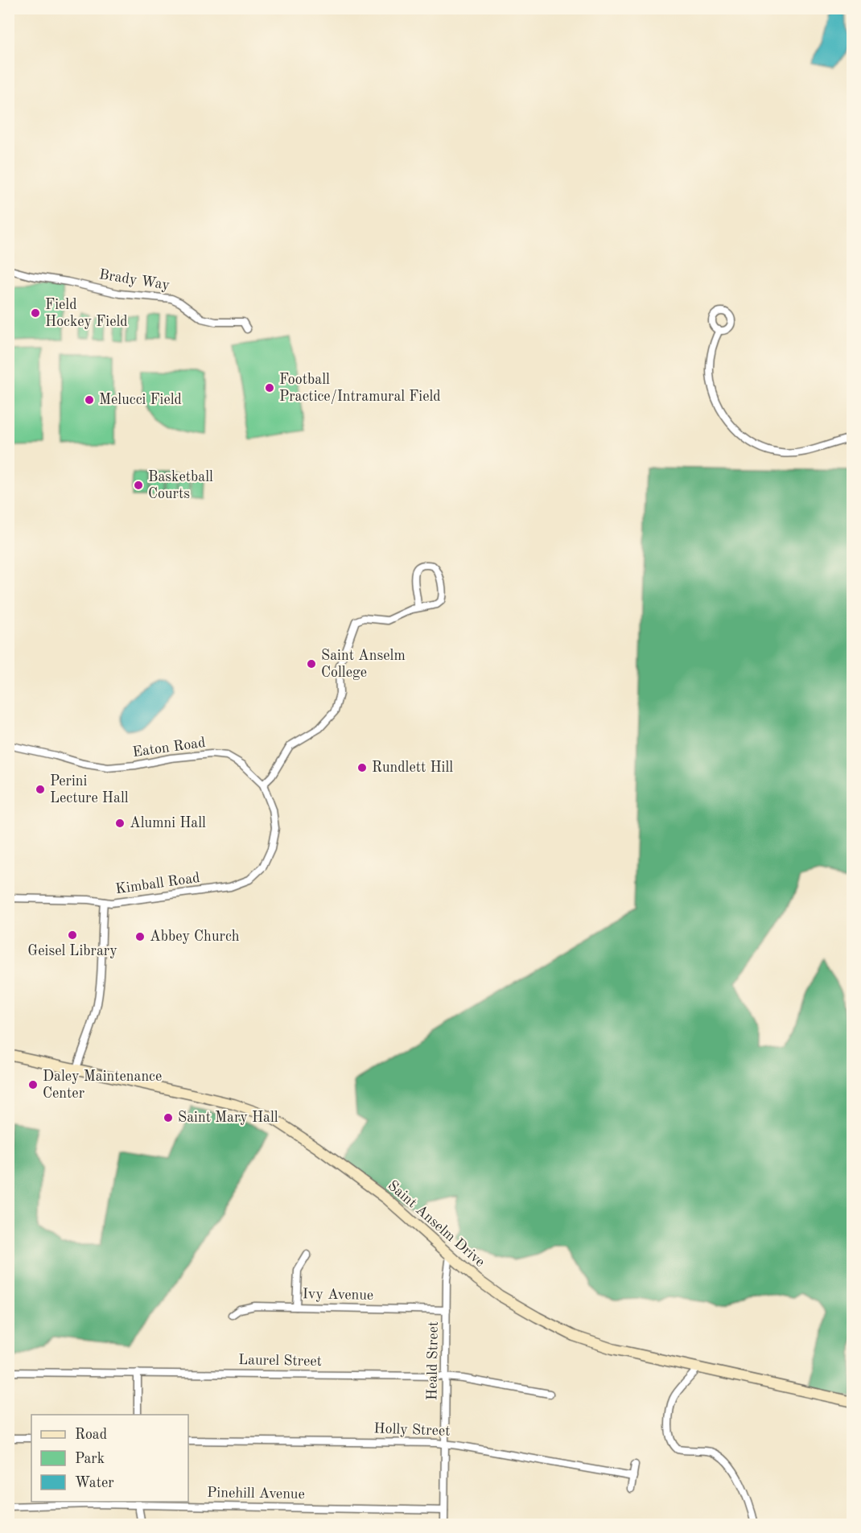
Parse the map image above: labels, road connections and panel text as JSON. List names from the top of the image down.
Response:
{
  "streets": {
    "street": [
      "Brady Way",
      "Eaton Road",
      "Kimball Road",
      "Saint Anselm Drive",
      "Ivy Avenue",
      "Laurel Street",
      "Heald Street",
      "Holly Street",
      "Pinehill Avenue"
    ]
  },
  "crossings": [
    ["Eaton Road", "Kimball Road"],
    ["Kimball Road", "Saint Anselm Drive"],
    ["Saint Anselm Drive", "Heald Street"],
    ["Ivy Avenue", "Heald Street"],
    ["Laurel Street", "Heald Street"],
    ["Heald Street", "Holly Street"],
    ["Heald Street", "Pinehill Avenue"]
  ],
  "places": [
    "Field Hockey Field",
    "Football Practice/Intramural Field",
    "Melucci Field",
    "Basketball Courts",
    "Saint Anselm College",
    "Rundlett Hill",
    "Perini Lecture Hall",
    "Alumni Hall",
    "Geisel Library",
    "Abbey Church",
    "Daley Maintenance Center",
    "Saint Mary Hall"
  ],
  "legend": ["Road", "Park", "Water"]
}
